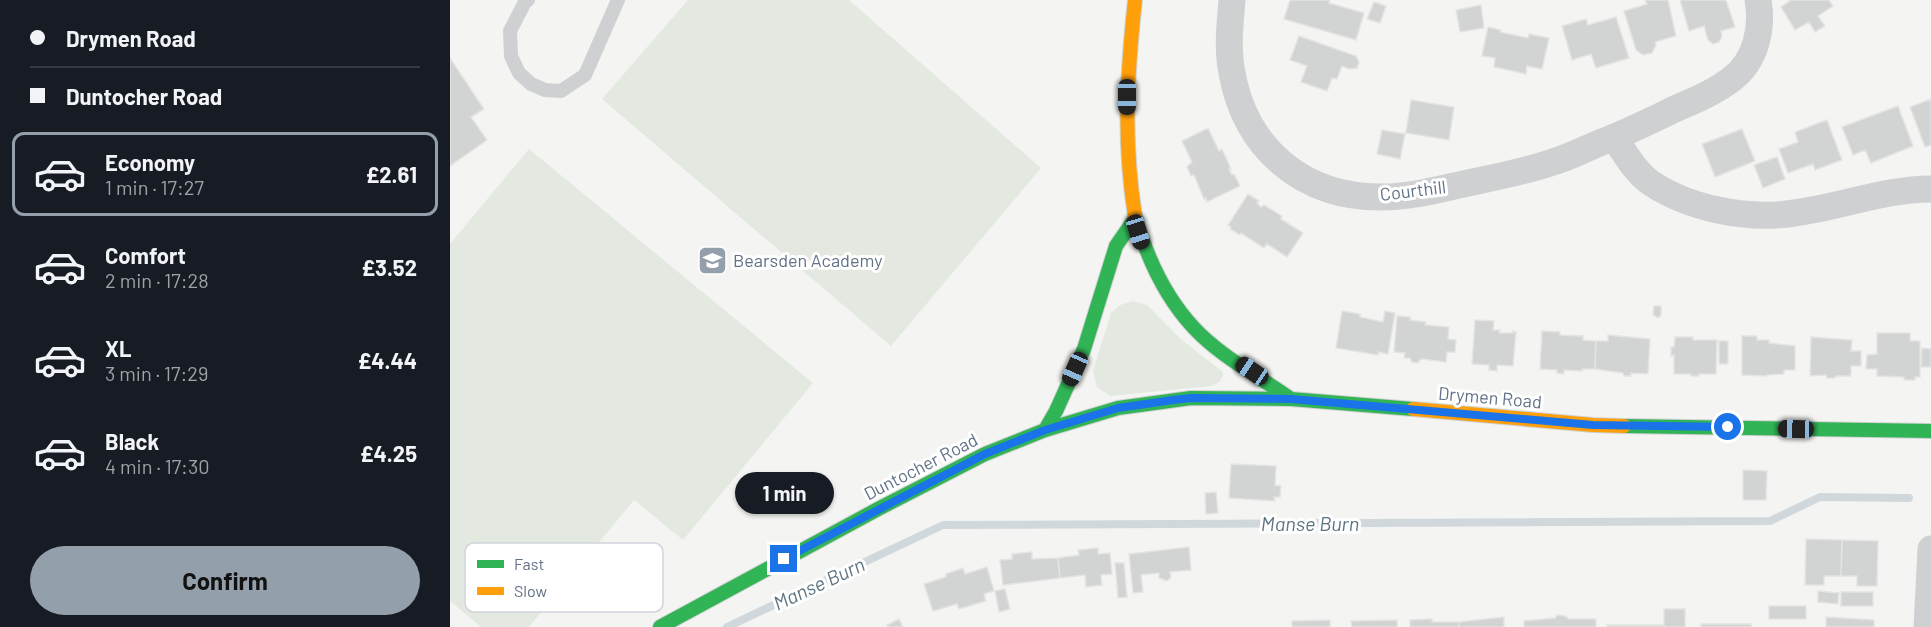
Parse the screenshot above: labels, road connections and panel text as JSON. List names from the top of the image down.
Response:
{
  "streets": {
    "main road": ["Drymen Road", "Duntocher Road"],
    "street": ["Courthill"]
  },
  "crossings": [
    ["Drymen Road", "Duntocher Road"]
  ],
  "water": ["Manse Burn"],
  "places": {
    "school or university": ["Bearsden Academy"]
  },
  "legend": ["Fast", "Slow"],
  "page": {
    "banner": ["Drymen Road", "Duntocher Road"],
    "list": [
      {
        "name": "Economy",
        "note": "1 min · 17:27",
        "value": "£2.61"
      },
      {
        "name": "Comfort",
        "note": "2 min · 17:28",
        "value": "£3.52"
      },
      {
        "name": "XL",
        "note": "3 min · 17:29",
        "value": "£4.44"
      },
      {
        "name": "Black",
        "note": "4 min · 17:30",
        "value": "£4.25"
      }
    ],
    "bubble": "1 min",
    "buttons": "Confirm"
  }
}
